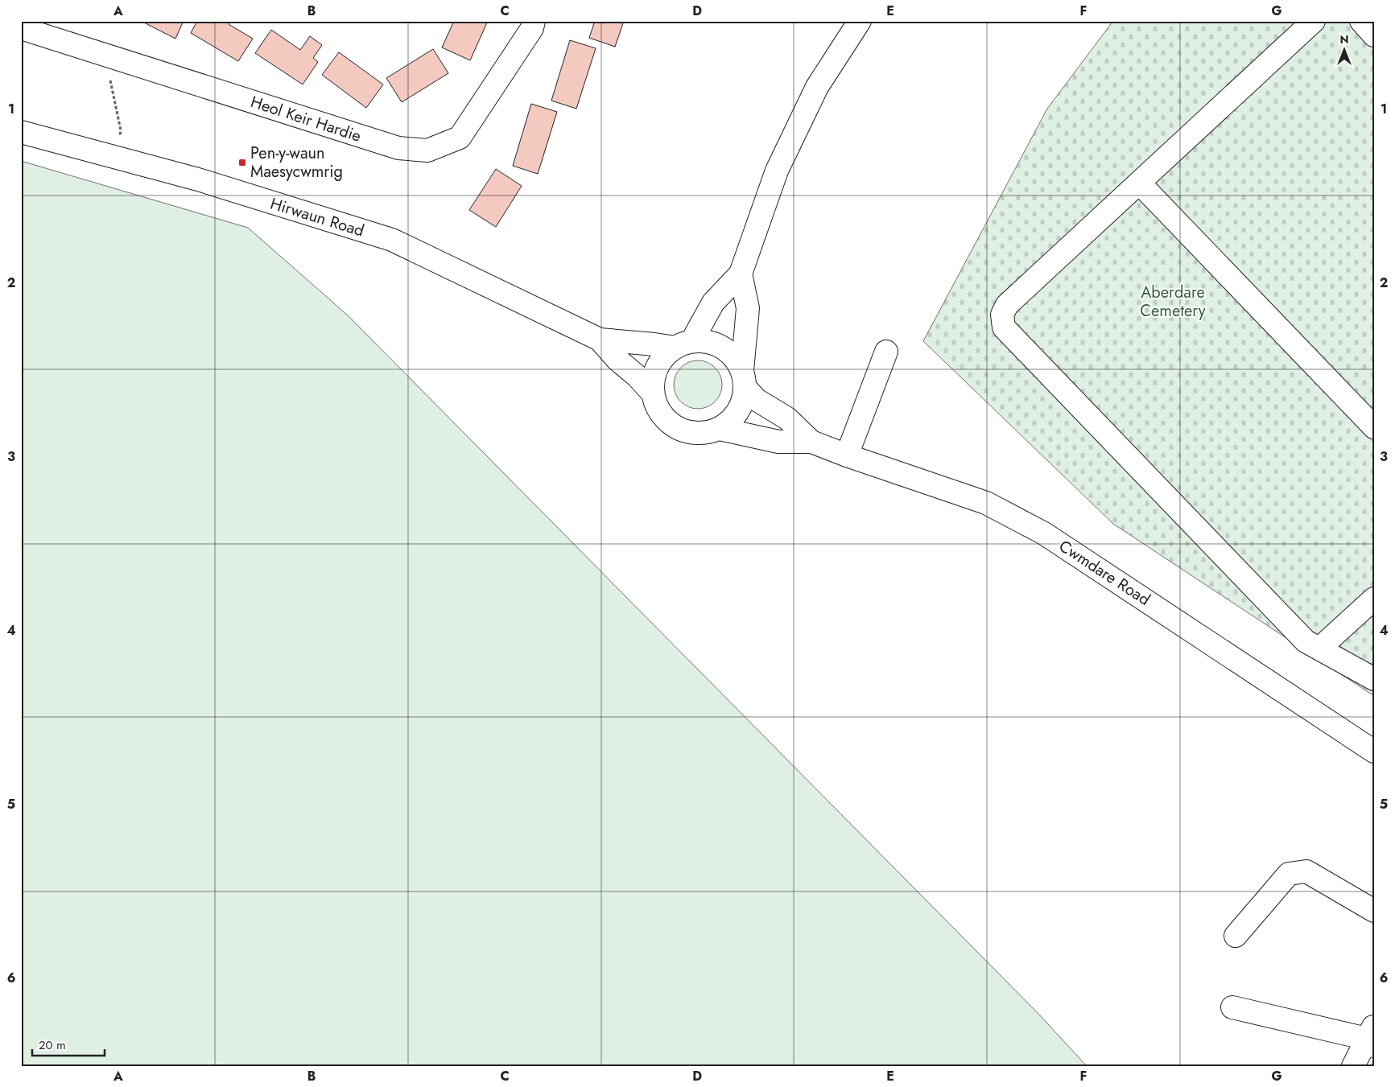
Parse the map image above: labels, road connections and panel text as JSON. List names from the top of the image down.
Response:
{
  "streets": {
    "main road": ["Heol Keir Hardie", "Hirwaun Road", "Cwmdare Road"]
  },
  "crossings": [
    ["Hirwaun Road", "Cwmdare Road"]
  ],
  "parks": ["Aberdare Cemetery"],
  "places": {
    "transit": ["Pen-y-waun Maesycwmrig"]
  },
  "scale_bar": "20 m",
  "north": "top",
  "grid": {
    "columns": [
      "A",
      "B",
      "C",
      "D",
      "E",
      "F",
      "G"
    ],
    "rows": [
      "1",
      "2",
      "3",
      "4",
      "5",
      "6"
    ]
  }
}
